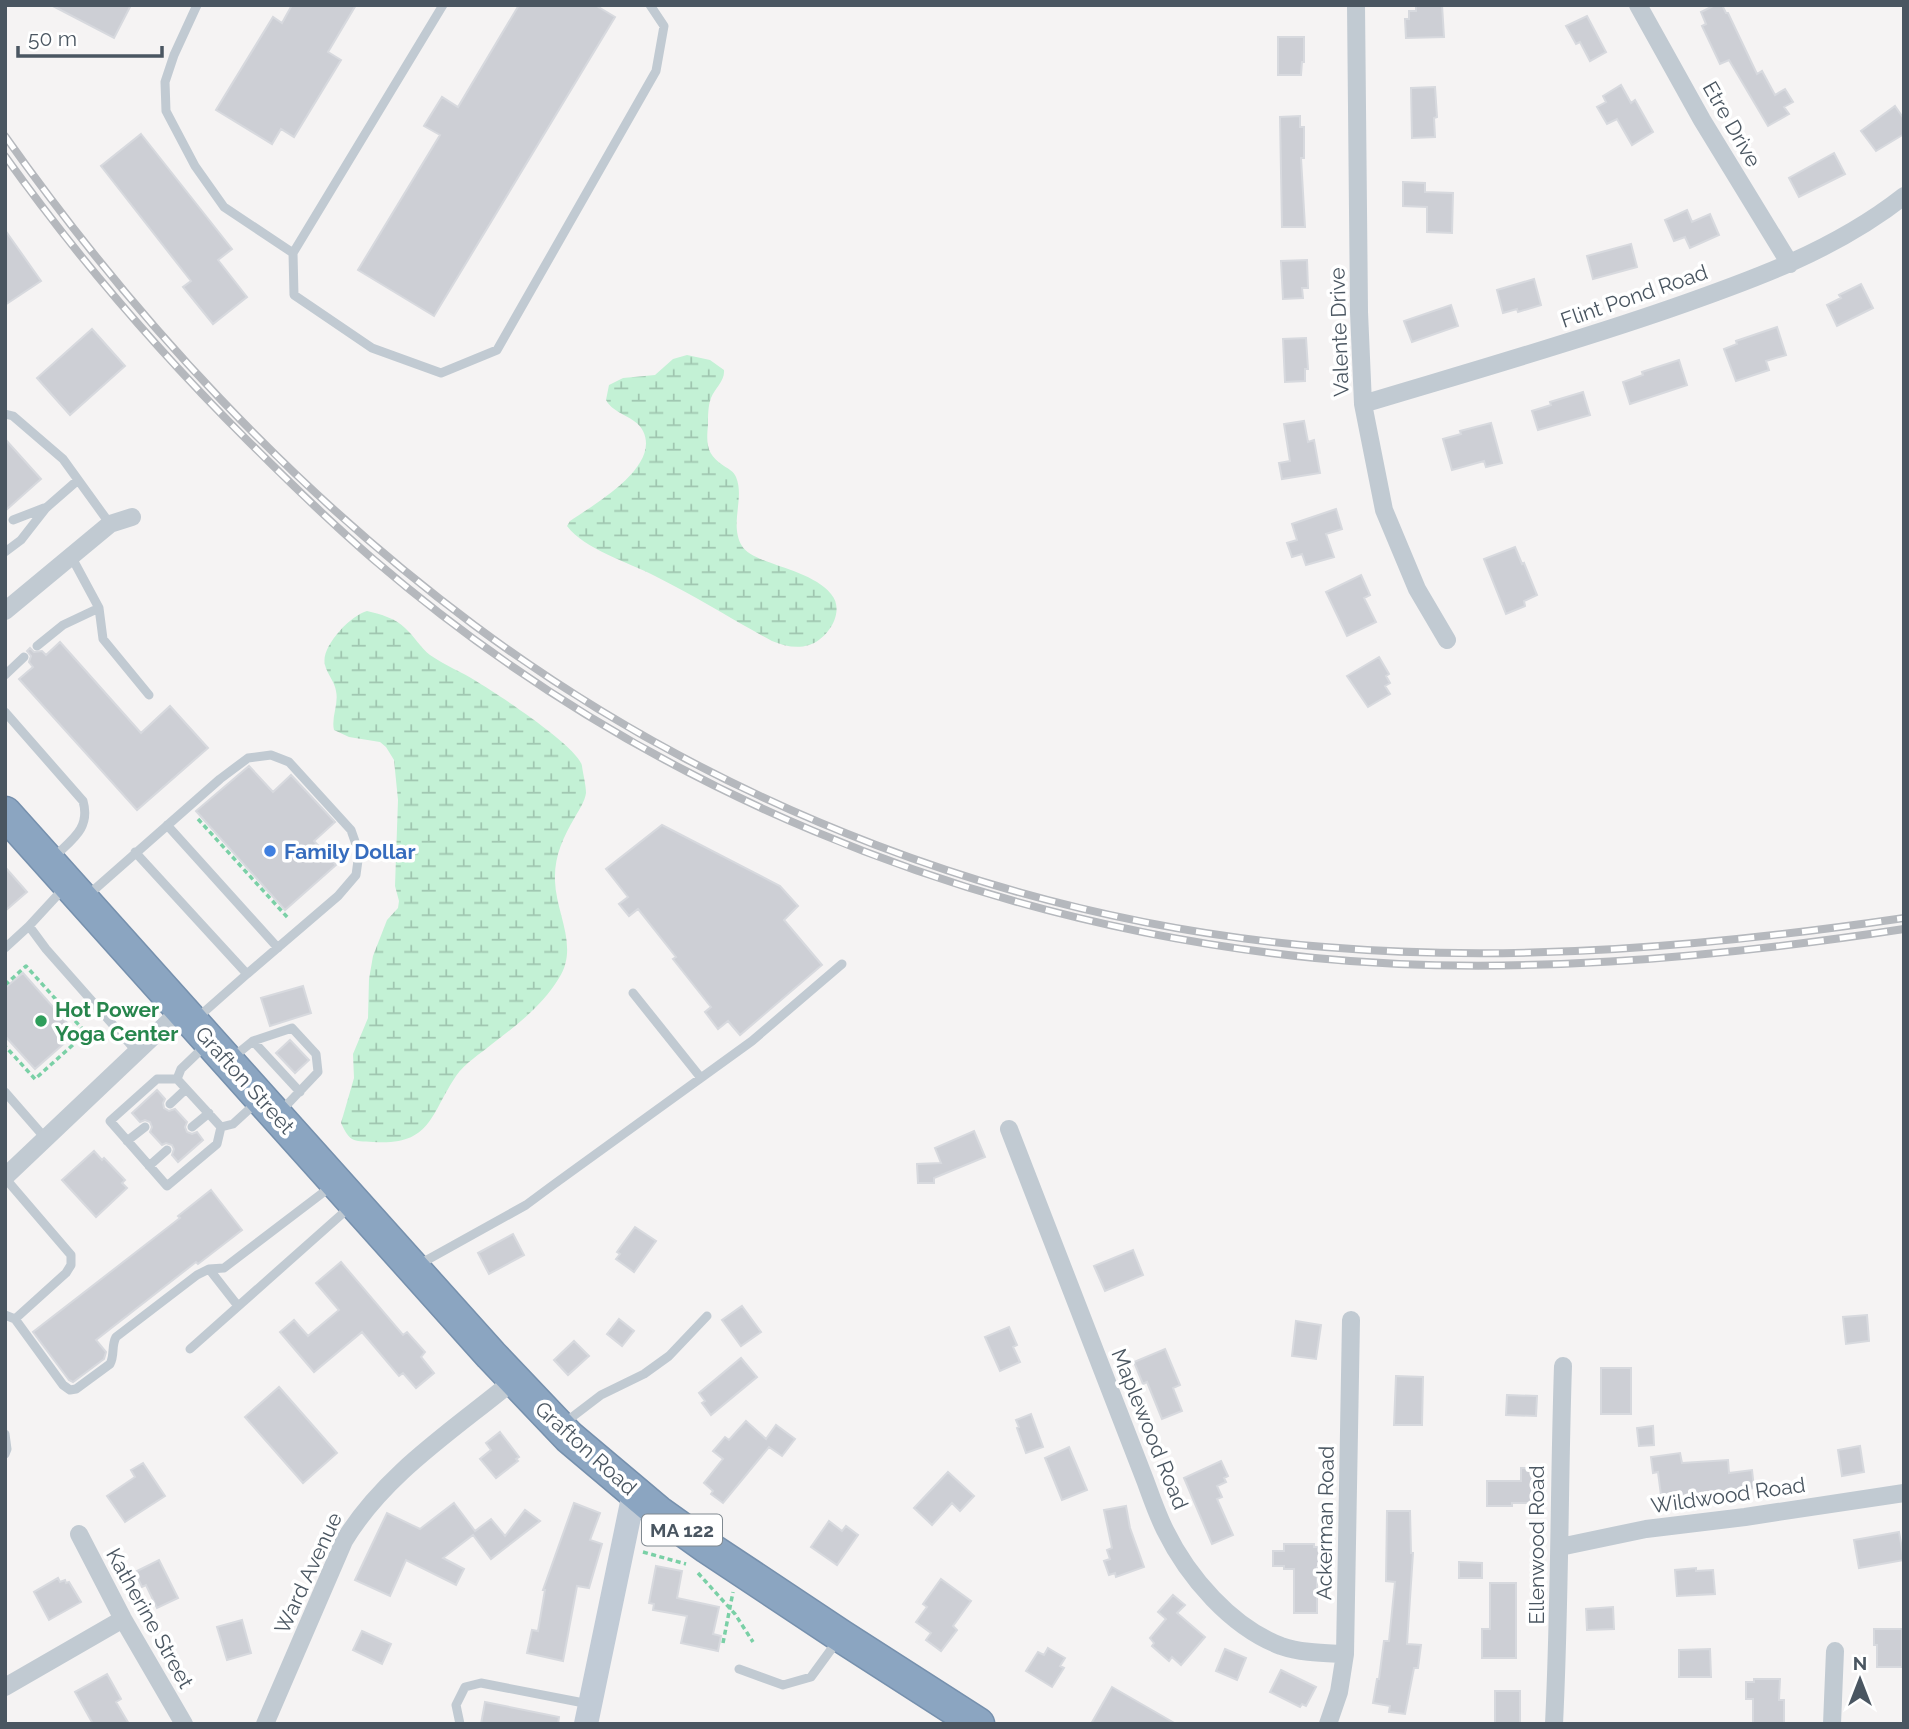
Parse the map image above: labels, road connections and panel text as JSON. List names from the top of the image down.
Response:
{
  "streets": {
    "highway": ["Grafton Street", "Grafton Road", "MA 122"],
    "street": [
      "Etre Drive",
      "Flint Pond Road",
      "Valente Drive",
      "Maplewood Road",
      "Wildwood Road",
      "Ackerman Road",
      "Ellenwood Road",
      "Ward Avenue",
      "Katherine Street"
    ]
  },
  "crossings": [
    ["Etre Drive", "Flint Pond Road"],
    ["Flint Pond Road", "Valente Drive"],
    ["Grafton Street", "Grafton Road"],
    ["Maplewood Road", "Ackerman Road"],
    ["Grafton Road", "Ward Avenue"],
    ["Wildwood Road", "Ellenwood Road"]
  ],
  "places": ["Family Dollar", "Hot Power Yoga Center"],
  "scale_bar": "50 m",
  "north": "top"
}
